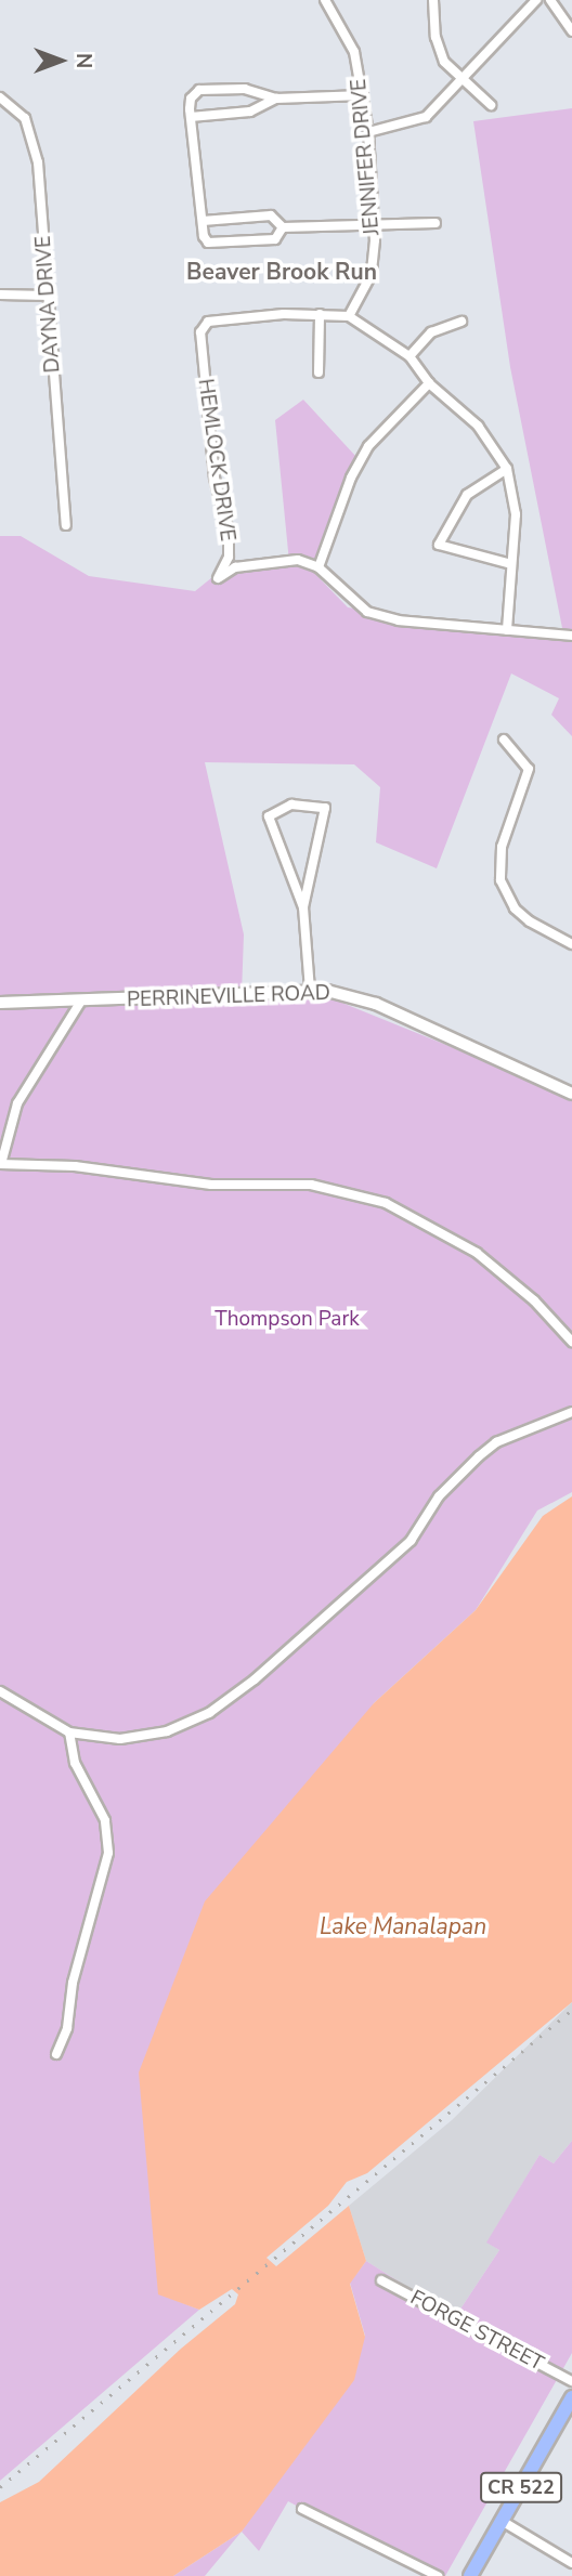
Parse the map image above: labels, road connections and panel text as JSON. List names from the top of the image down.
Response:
{
  "streets": {
    "main road": ["CR 522"],
    "street": [
      "JENNIFER DRIVE",
      "DAYNA DRIVE",
      "HEMLOCK DRIVE",
      "PERRINEVILLE ROAD",
      "FORGE STREET"
    ]
  },
  "crossings": [
    ["JENNIFER DRIVE", "HEMLOCK DRIVE"]
  ],
  "districts": ["Beaver Brook Run"],
  "water": ["Lake Manalapan"],
  "parks": ["Thompson Park"],
  "north": "right"
}
